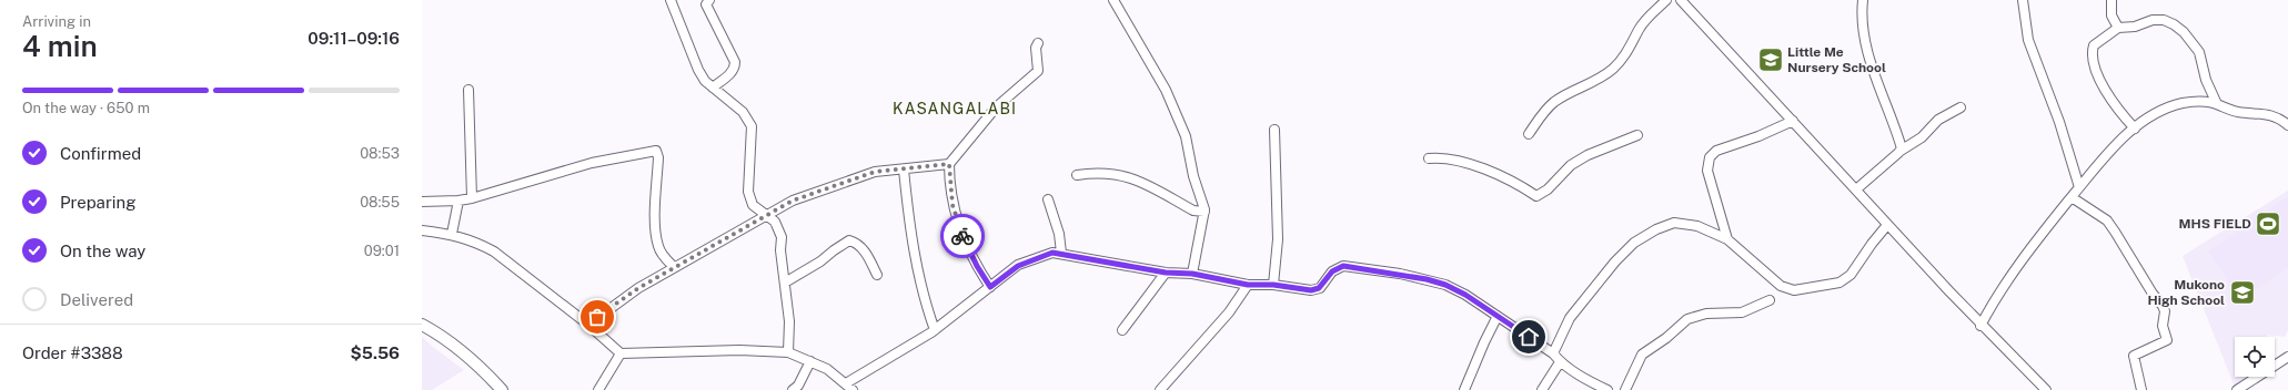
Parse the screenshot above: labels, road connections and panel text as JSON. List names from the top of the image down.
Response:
{
  "districts": ["KASANGALABI"],
  "places": {
    "school or university": ["Little Me Nursery School", "Mukono High School"],
    "sports": ["MHS FIELD"]
  },
  "page": {
    "heading": ["4 min", "Arriving in", "09:11–09:16"],
    "panel": ["Order #3388", "$5.56"],
    "bar": "On the way · 650 m",
    "list": [
      ["Confirmed", "08:53"],
      ["Preparing", "08:55"],
      ["On the way", "09:01"],
      "Delivered"
    ]
  }
}
